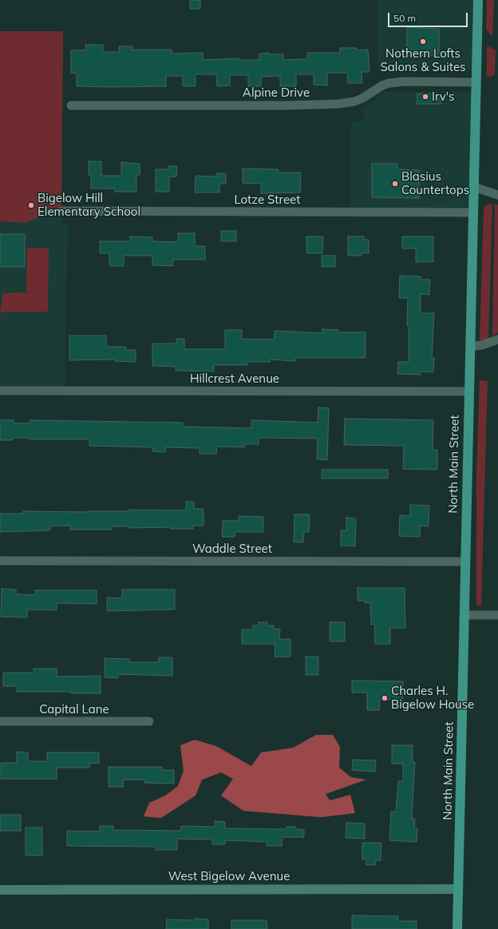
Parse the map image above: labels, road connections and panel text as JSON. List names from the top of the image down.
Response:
{
  "streets": {
    "main road": ["North Main Street", "West Bigelow Avenue"],
    "street": [
      "Alpine Drive",
      "Lotze Street",
      "Hillcrest Avenue",
      "Waddle Street",
      "Capital Lane"
    ]
  },
  "crossings": [
    ["Alpine Drive", "North Main Street"],
    ["Lotze Street", "North Main Street"],
    ["Hillcrest Avenue", "North Main Street"],
    ["North Main Street", "Waddle Street"],
    ["North Main Street", "West Bigelow Avenue"]
  ],
  "places": [
    "Nothern Lofts Salons & Suites",
    "Irv's",
    "Blasius Countertops",
    "Bigelow Hill Elementary School",
    "Charles H. Bigelow House"
  ],
  "scale_bar": "50 m"
}
